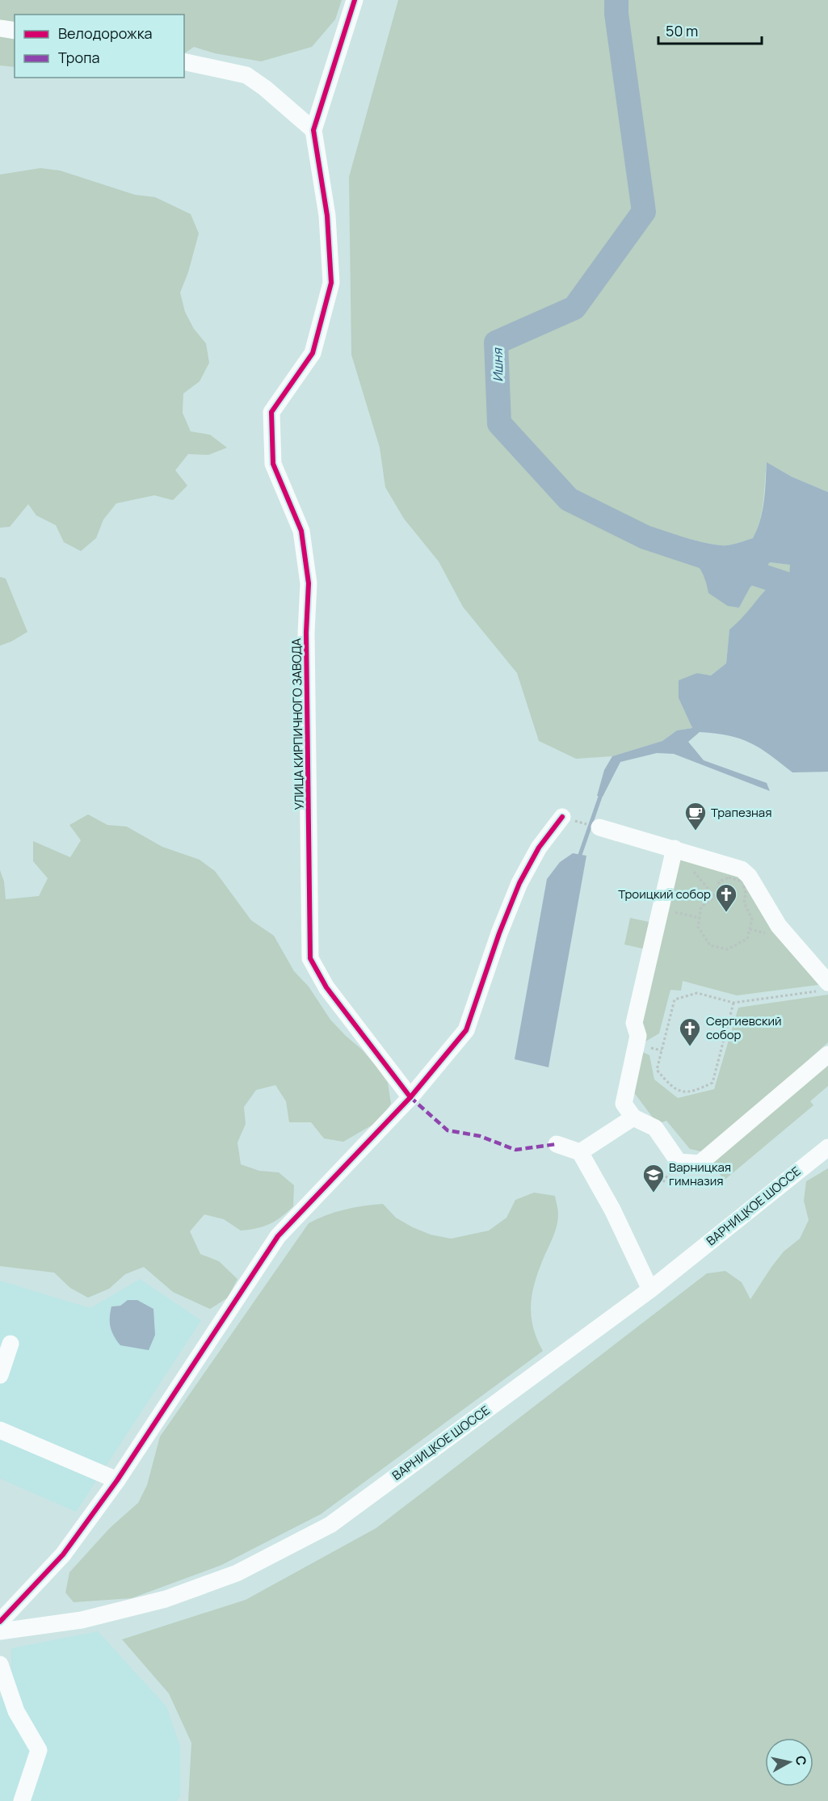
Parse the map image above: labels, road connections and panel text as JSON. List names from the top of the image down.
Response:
{
  "streets": {
    "street": ["УЛИЦА КИРПИЧНОГО ЗАВОДА", "ВАРНИЦКОЕ ШОССЕ"]
  },
  "water": ["Ишня"],
  "places": {
    "cafe": ["Трапезная"],
    "church": ["Троицкий собор", "Сергиевский собор"],
    "school or university": ["Варницкая гимназия"]
  },
  "legend": ["Велодорожка", "Тропа"],
  "scale_bar": "50 m",
  "north": "right"
}
